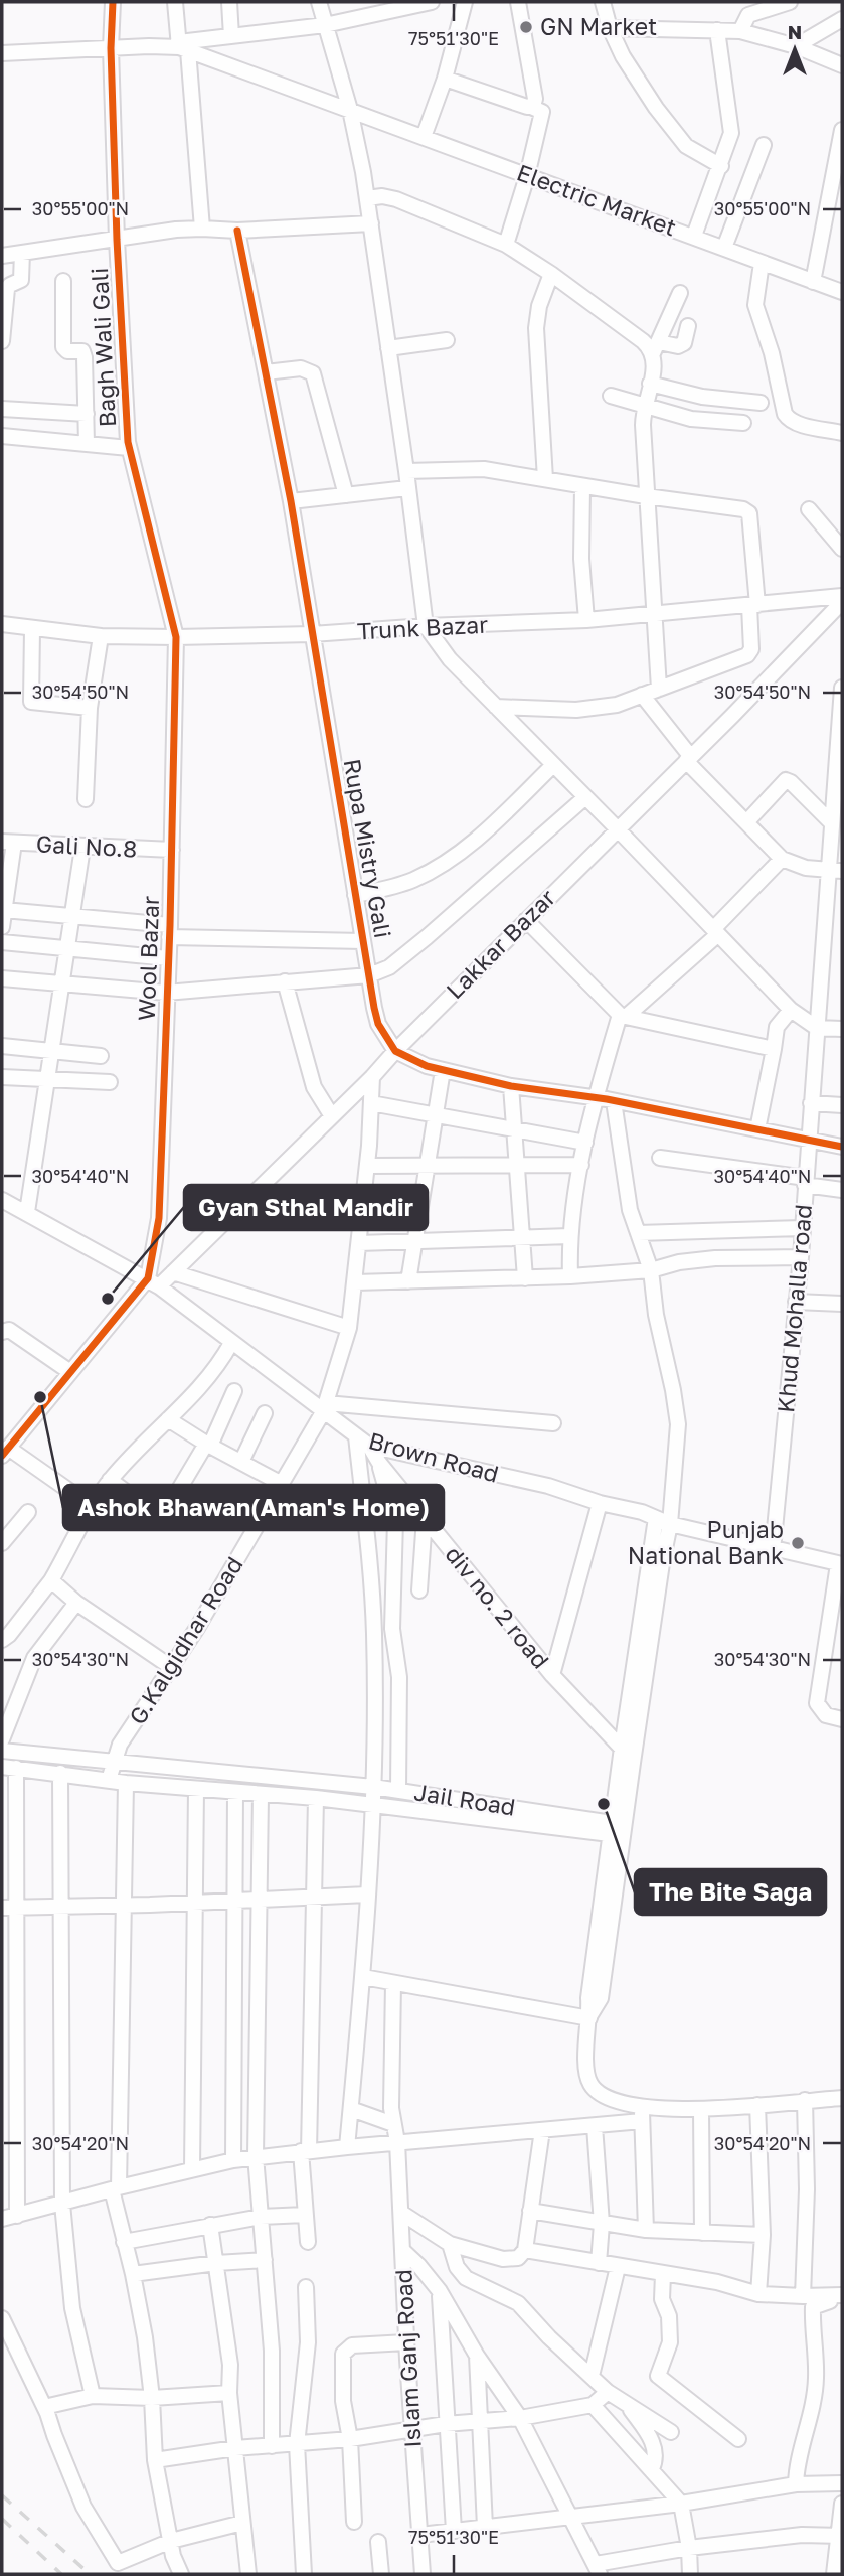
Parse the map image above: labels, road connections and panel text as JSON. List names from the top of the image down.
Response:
{
  "streets": {
    "street": [
      "Electric Market",
      "Bagh Wali Gali",
      "Trunk Bazar",
      "Gali No.8",
      "Rupa Mistry Gali",
      "Lakkar Bazar",
      "Wool Bazar",
      "Khud Mohalla road",
      "Brown Road",
      "div no. 2 road",
      "G.Kalgidhar Road",
      "Jail Road",
      "Islam Ganj Road"
    ]
  },
  "crossings": [
    ["Electric Market", "Bagh Wali Gali"],
    ["Bagh Wali Gali", "Trunk Bazar"],
    ["Bagh Wali Gali", "Wool Bazar"],
    ["Trunk Bazar", "Rupa Mistry Gali"],
    ["Trunk Bazar", "Wool Bazar"],
    ["Gali No.8", "Wool Bazar"],
    ["Rupa Mistry Gali", "Lakkar Bazar"],
    ["Lakkar Bazar", "Wool Bazar"],
    ["Lakkar Bazar", "Brown Road"],
    ["Lakkar Bazar", "G.Kalgidhar Road"],
    ["Wool Bazar", "Brown Road"],
    ["Khud Mohalla road", "Brown Road"],
    ["Brown Road", "div no. 2 road"],
    ["Brown Road", "G.Kalgidhar Road"],
    ["G.Kalgidhar Road", "Jail Road"]
  ],
  "places": [
    "GN Market",
    "Gyan Sthal Mandir",
    "Ashok Bhawan(Aman's Home)",
    "Punjab National Bank",
    "The Bite Saga"
  ],
  "north": "top",
  "coordinates": [
    "75°51'30\"E",
    "30°55'00\"N",
    "30°54'50\"N",
    "30°54'40\"N",
    "30°54'30\"N",
    "30°54'20\"N"
  ]
}
